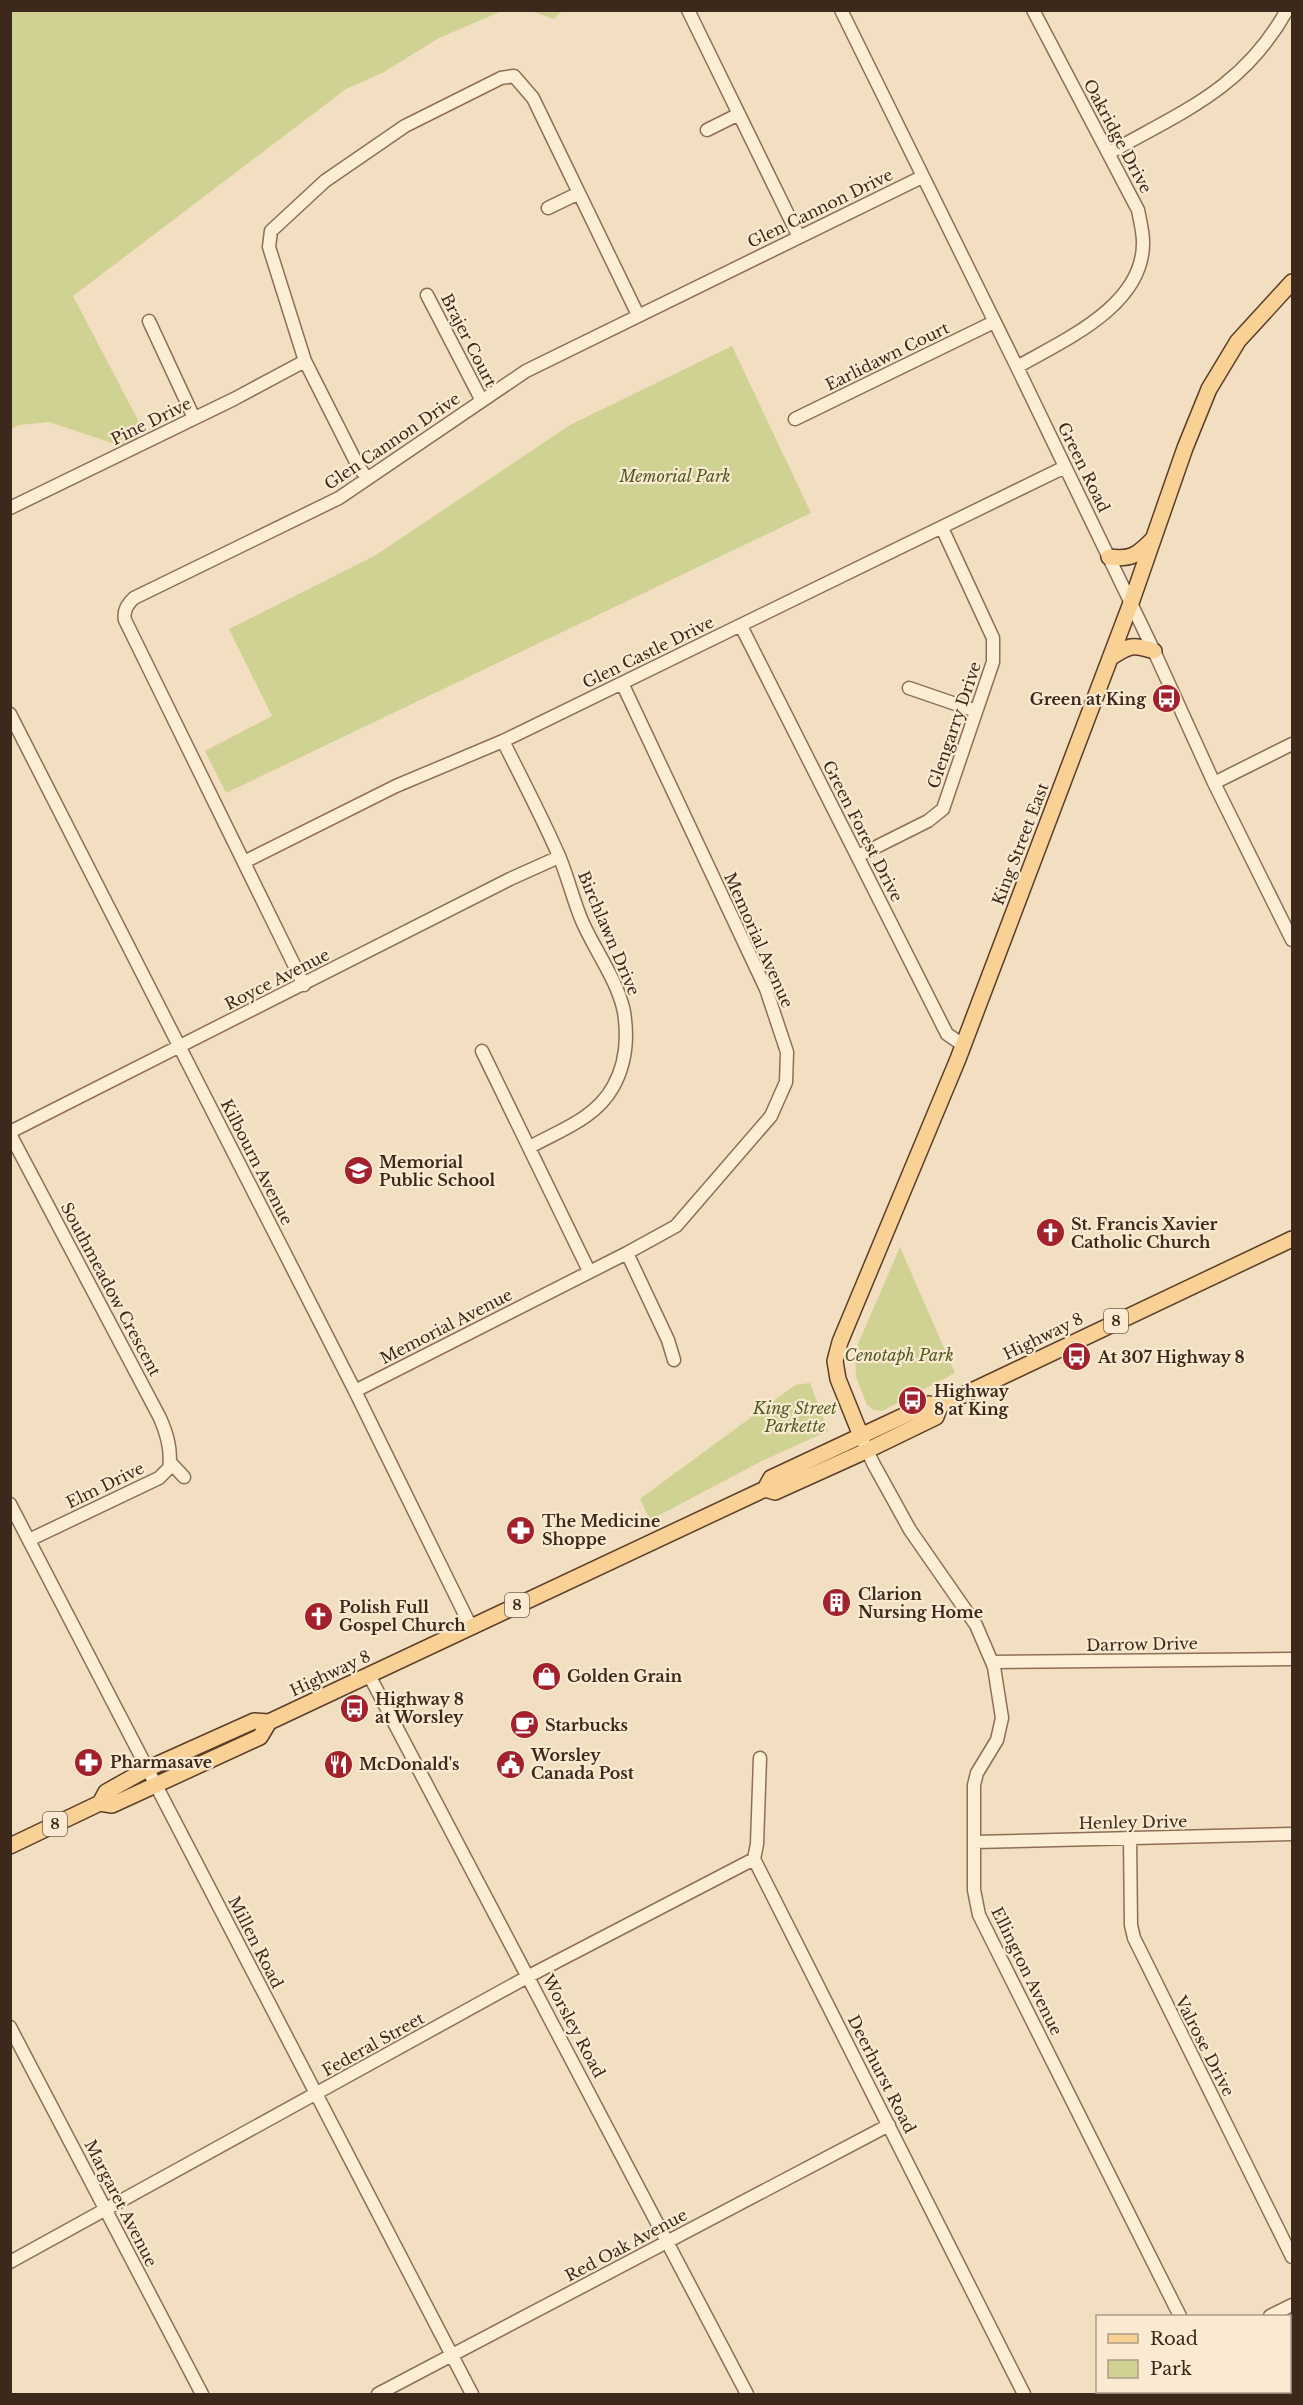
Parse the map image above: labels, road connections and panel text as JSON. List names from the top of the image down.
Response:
{
  "streets": {
    "main road": ["King Street East", "8", "Highway 8"],
    "street": [
      "Oakridge Drive",
      "Glen Cannon Drive",
      "Brajer Court",
      "Earlidawn Court",
      "Pine Drive",
      "Green Road",
      "Glen Castle Drive",
      "Glengarry Drive",
      "Green Forest Drive",
      "Birchlawn Drive",
      "Memorial Avenue",
      "Royce Avenue",
      "Kilbourn Avenue",
      "Southmeadow Crescent",
      "Elm Drive",
      "Darrow Drive",
      "Henley Drive",
      "Millen Road",
      "Ellington Avenue",
      "Worsley Road",
      "Federal Street",
      "Valrose Drive",
      "Deerhurst Road",
      "Margaret Avenue",
      "Red Oak Avenue"
    ]
  },
  "crossings": [
    ["Oakridge Drive", "Green Road"],
    ["Glen Cannon Drive", "Brajer Court"],
    ["Glen Cannon Drive", "Green Road"],
    ["Glen Cannon Drive", "Glen Castle Drive"],
    ["Glen Cannon Drive", "Royce Avenue"],
    ["Earlidawn Court", "Green Road"],
    ["Green Road", "Glen Castle Drive"],
    ["Green Road", "King Street East"],
    ["Glen Castle Drive", "Glengarry Drive"],
    ["Glen Castle Drive", "Green Forest Drive"],
    ["Glen Castle Drive", "Birchlawn Drive"],
    ["Glen Castle Drive", "Memorial Avenue"],
    ["Glengarry Drive", "Green Forest Drive"],
    ["Green Forest Drive", "King Street East"],
    ["King Street East", "Highway 8"],
    ["King Street East", "Ellington Avenue"],
    ["Birchlawn Drive", "Royce Avenue"],
    ["Memorial Avenue", "Kilbourn Avenue"],
    ["Royce Avenue", "Kilbourn Avenue"],
    ["Royce Avenue", "Southmeadow Crescent"],
    ["Kilbourn Avenue", "Highway 8"],
    ["Southmeadow Crescent", "Elm Drive"],
    ["Highway 8", "Millen Road"],
    ["Highway 8", "Ellington Avenue"],
    ["Highway 8", "Worsley Road"],
    ["Elm Drive", "Millen Road"],
    ["Darrow Drive", "Ellington Avenue"],
    ["Henley Drive", "Ellington Avenue"],
    ["Henley Drive", "Valrose Drive"],
    ["Millen Road", "Federal Street"],
    ["Millen Road", "Red Oak Avenue"],
    ["Worsley Road", "Federal Street"],
    ["Worsley Road", "Red Oak Avenue"],
    ["Federal Street", "Deerhurst Road"],
    ["Federal Street", "Margaret Avenue"],
    ["Deerhurst Road", "Red Oak Avenue"]
  ],
  "parks": ["Memorial Park", "Cenotaph Park", "King Street Parkette"],
  "places": {
    "bus stop": [
      "Green at King",
      "At 307 Highway 8",
      "Highway 8 at King",
      "Highway 8 at Worsley"
    ],
    "school or university": ["Memorial Public School"],
    "church": ["St. Francis Xavier Catholic Church", "Polish Full Gospel Church"],
    "pharmacy": ["The Medicine Shoppe", "Pharmasave"],
    "building": ["Clarion Nursing Home"],
    "shop": ["Golden Grain"],
    "cafe": ["Starbucks"],
    "restaurant": ["McDonald's"],
    "public building": ["Worsley Canada Post"]
  },
  "legend": ["Road", "Park"]
}
